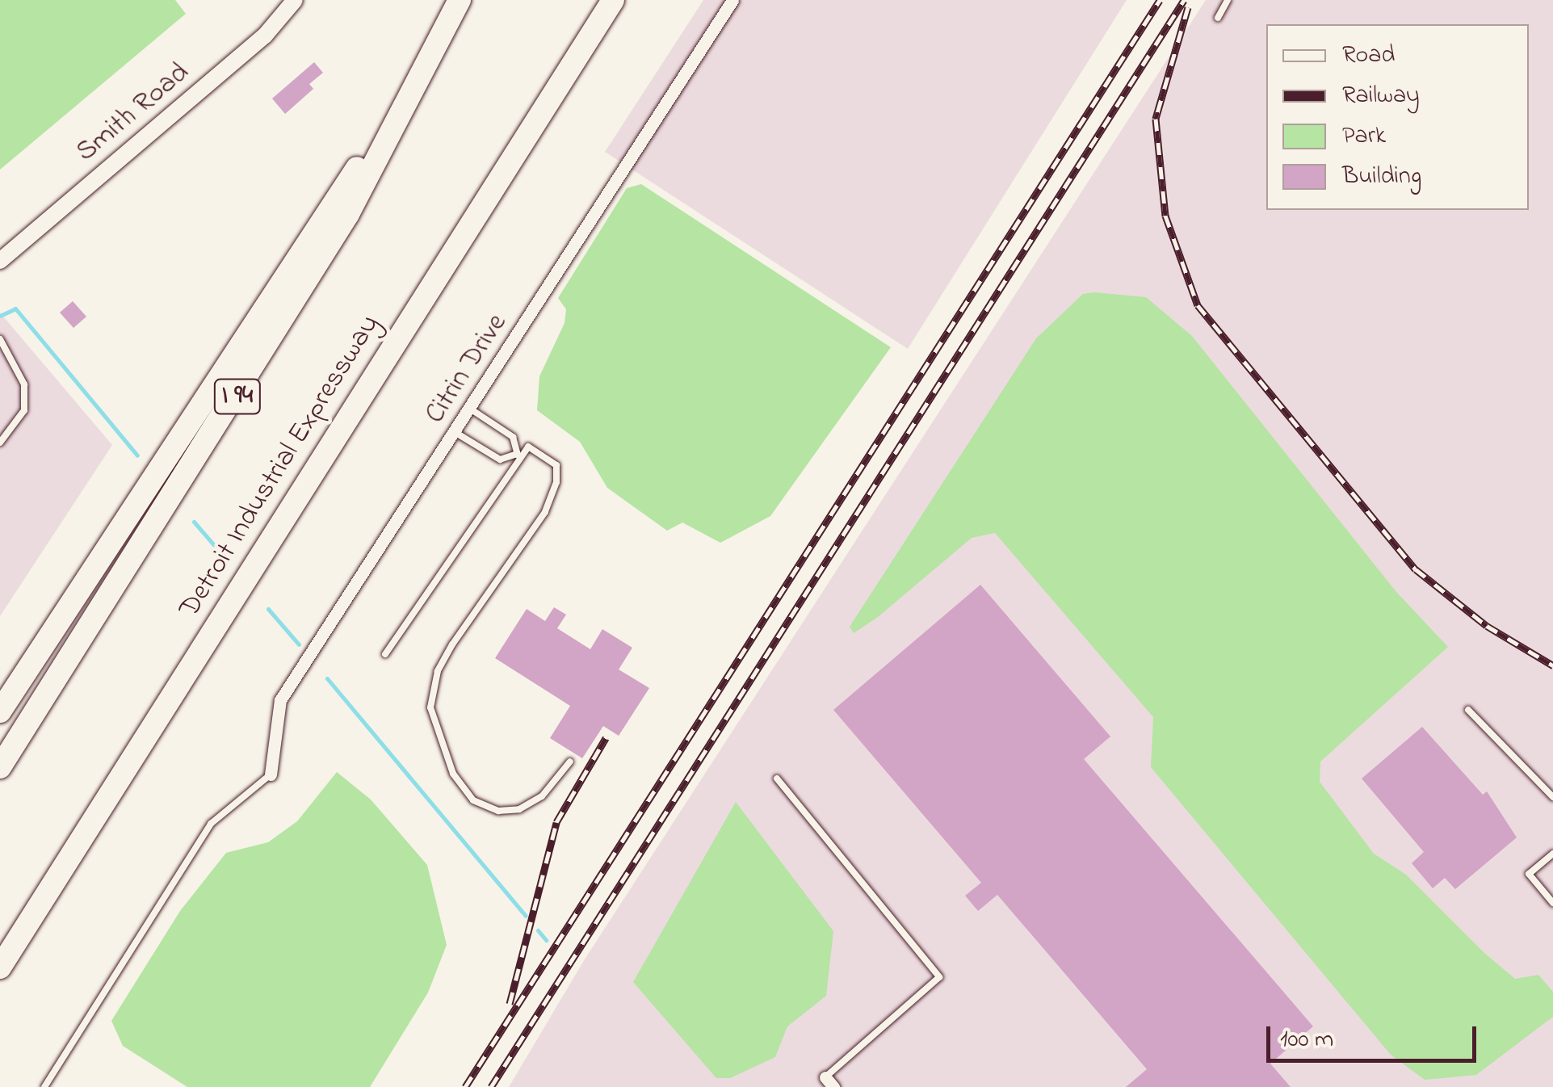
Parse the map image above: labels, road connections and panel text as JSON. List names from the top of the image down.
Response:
{
  "streets": {
    "highway": ["I 94", "Detroit Industrial Expressway"],
    "street": ["Smith Road", "Citrin Drive"]
  },
  "legend": [
    "Road",
    "Railway",
    "Park",
    "Building"
  ],
  "scale_bar": "100 m"
}
